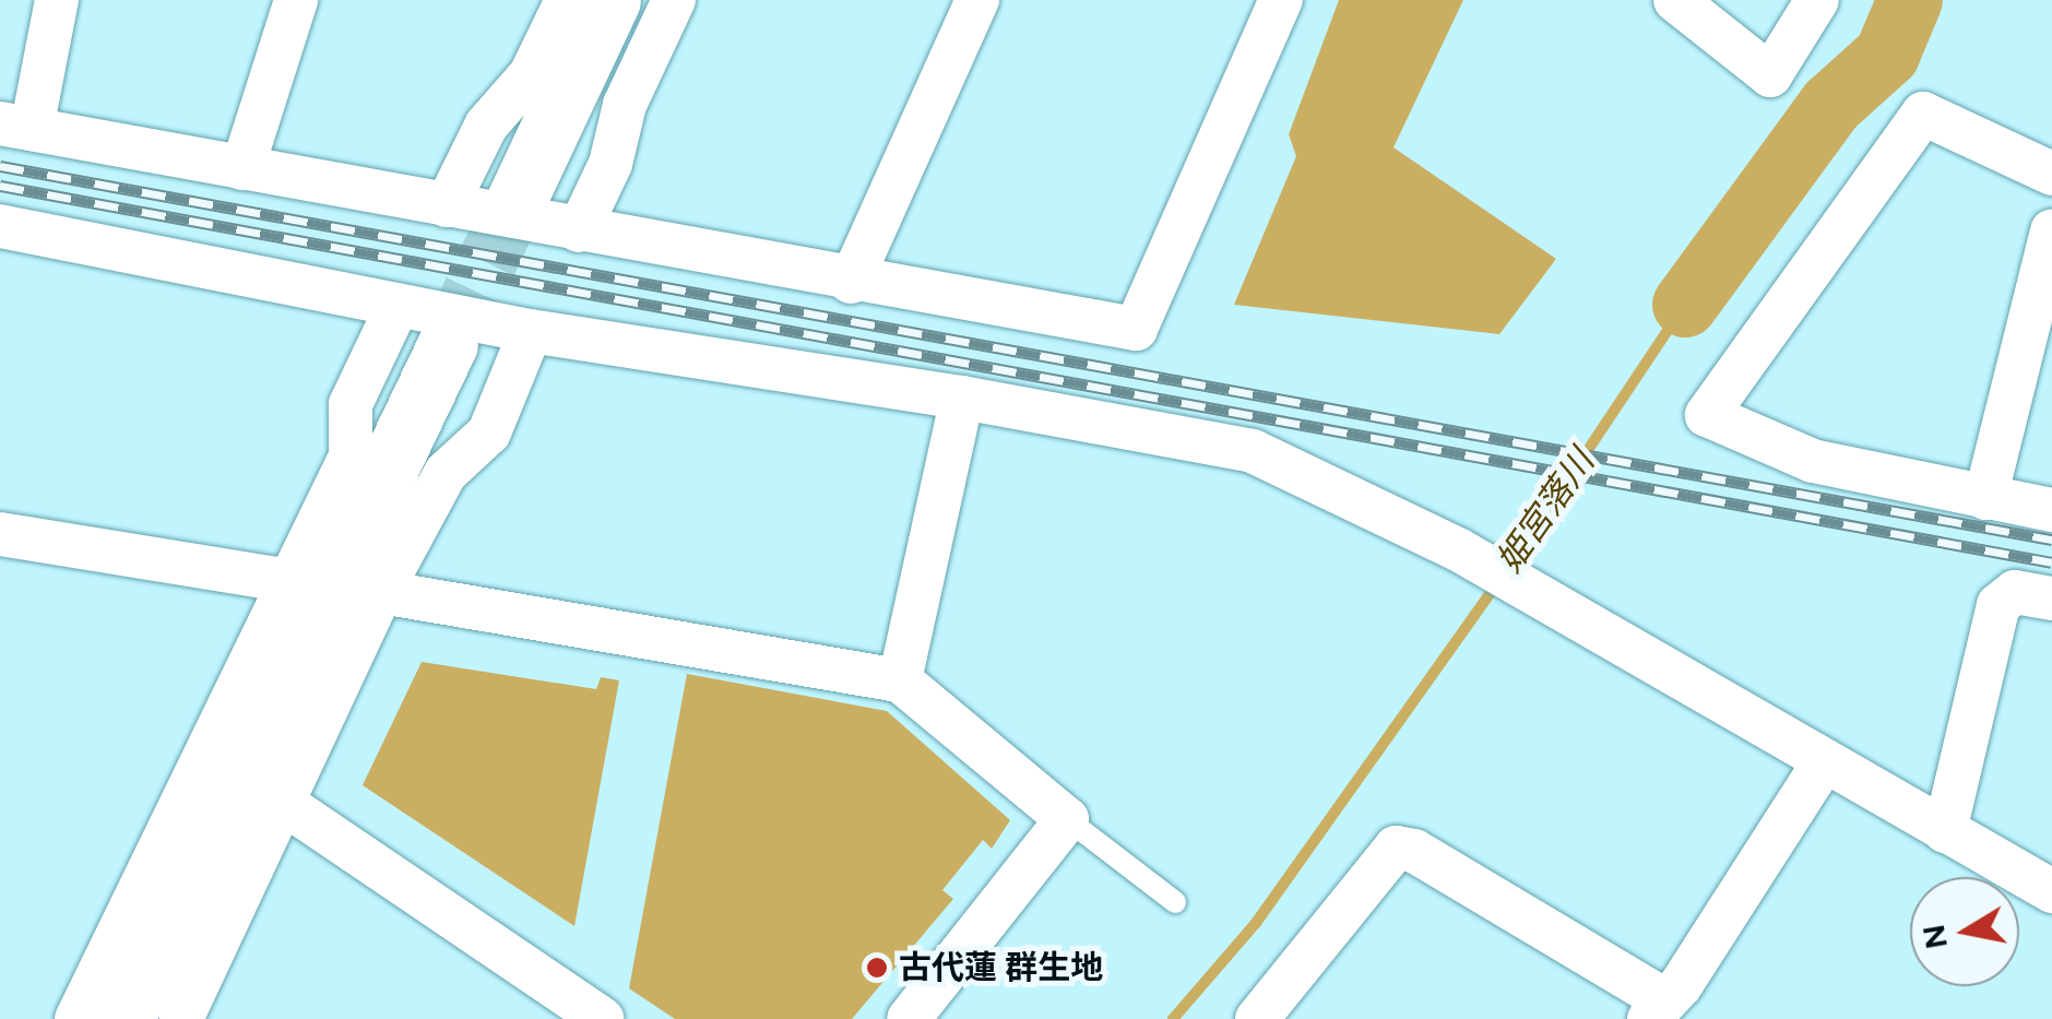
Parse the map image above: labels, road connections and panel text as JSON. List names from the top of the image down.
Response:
{
  "water": ["姫宮落川"],
  "places": ["古代蓮 群生地"],
  "north": "left"
}
